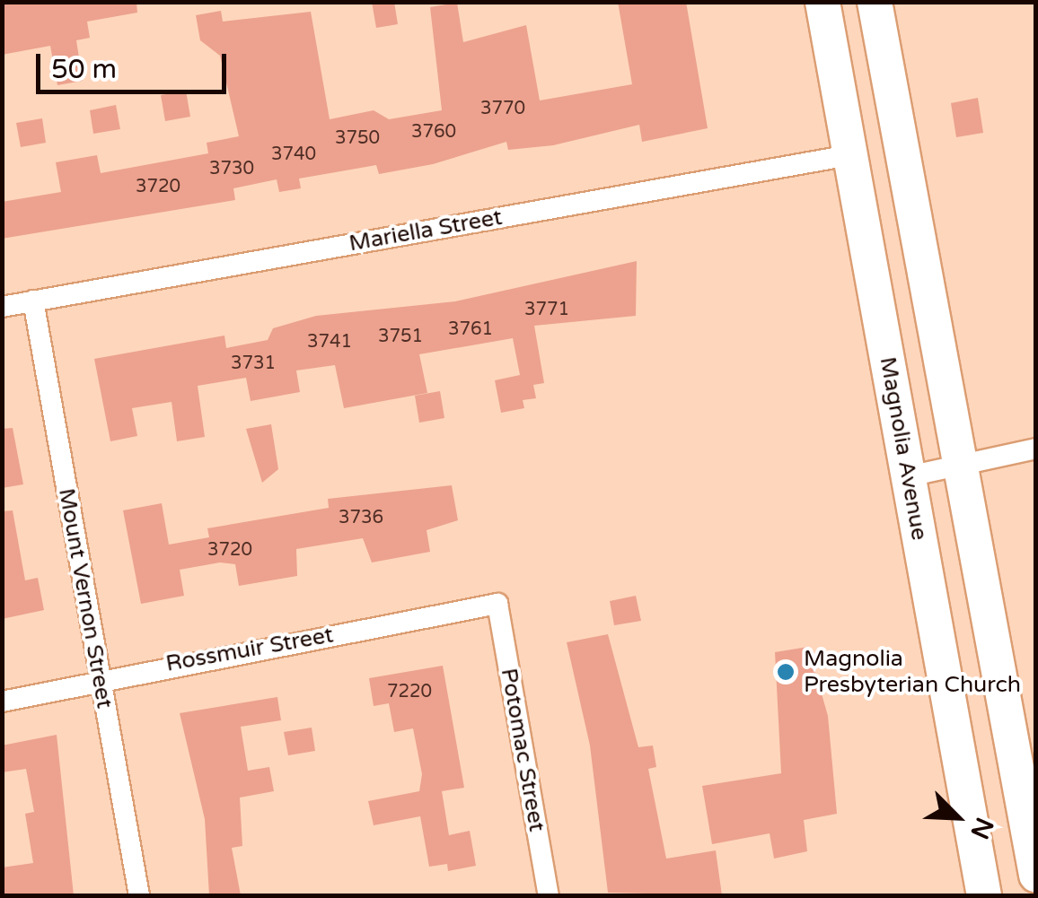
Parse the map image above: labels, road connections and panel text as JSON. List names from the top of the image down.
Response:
{
  "streets": {
    "main road": ["Magnolia Avenue"],
    "street": [
      "Mariella Street",
      "Mount Vernon Street",
      "Rossmuir Street",
      "Potomac Street"
    ]
  },
  "crossings": [
    ["Mariella Street", "Magnolia Avenue"],
    ["Mariella Street", "Mount Vernon Street"],
    ["Mount Vernon Street", "Rossmuir Street"],
    ["Rossmuir Street", "Potomac Street"]
  ],
  "places": ["Magnolia Presbyterian Church"],
  "house_numbers": [
    "3770",
    "3760",
    "3750",
    "3740",
    "3730",
    "3720",
    "3771",
    "3761",
    "3751",
    "3741",
    "3731",
    "3736",
    "3720",
    "7220"
  ],
  "scale_bar": "50 m",
  "north": "bottom right"
}
